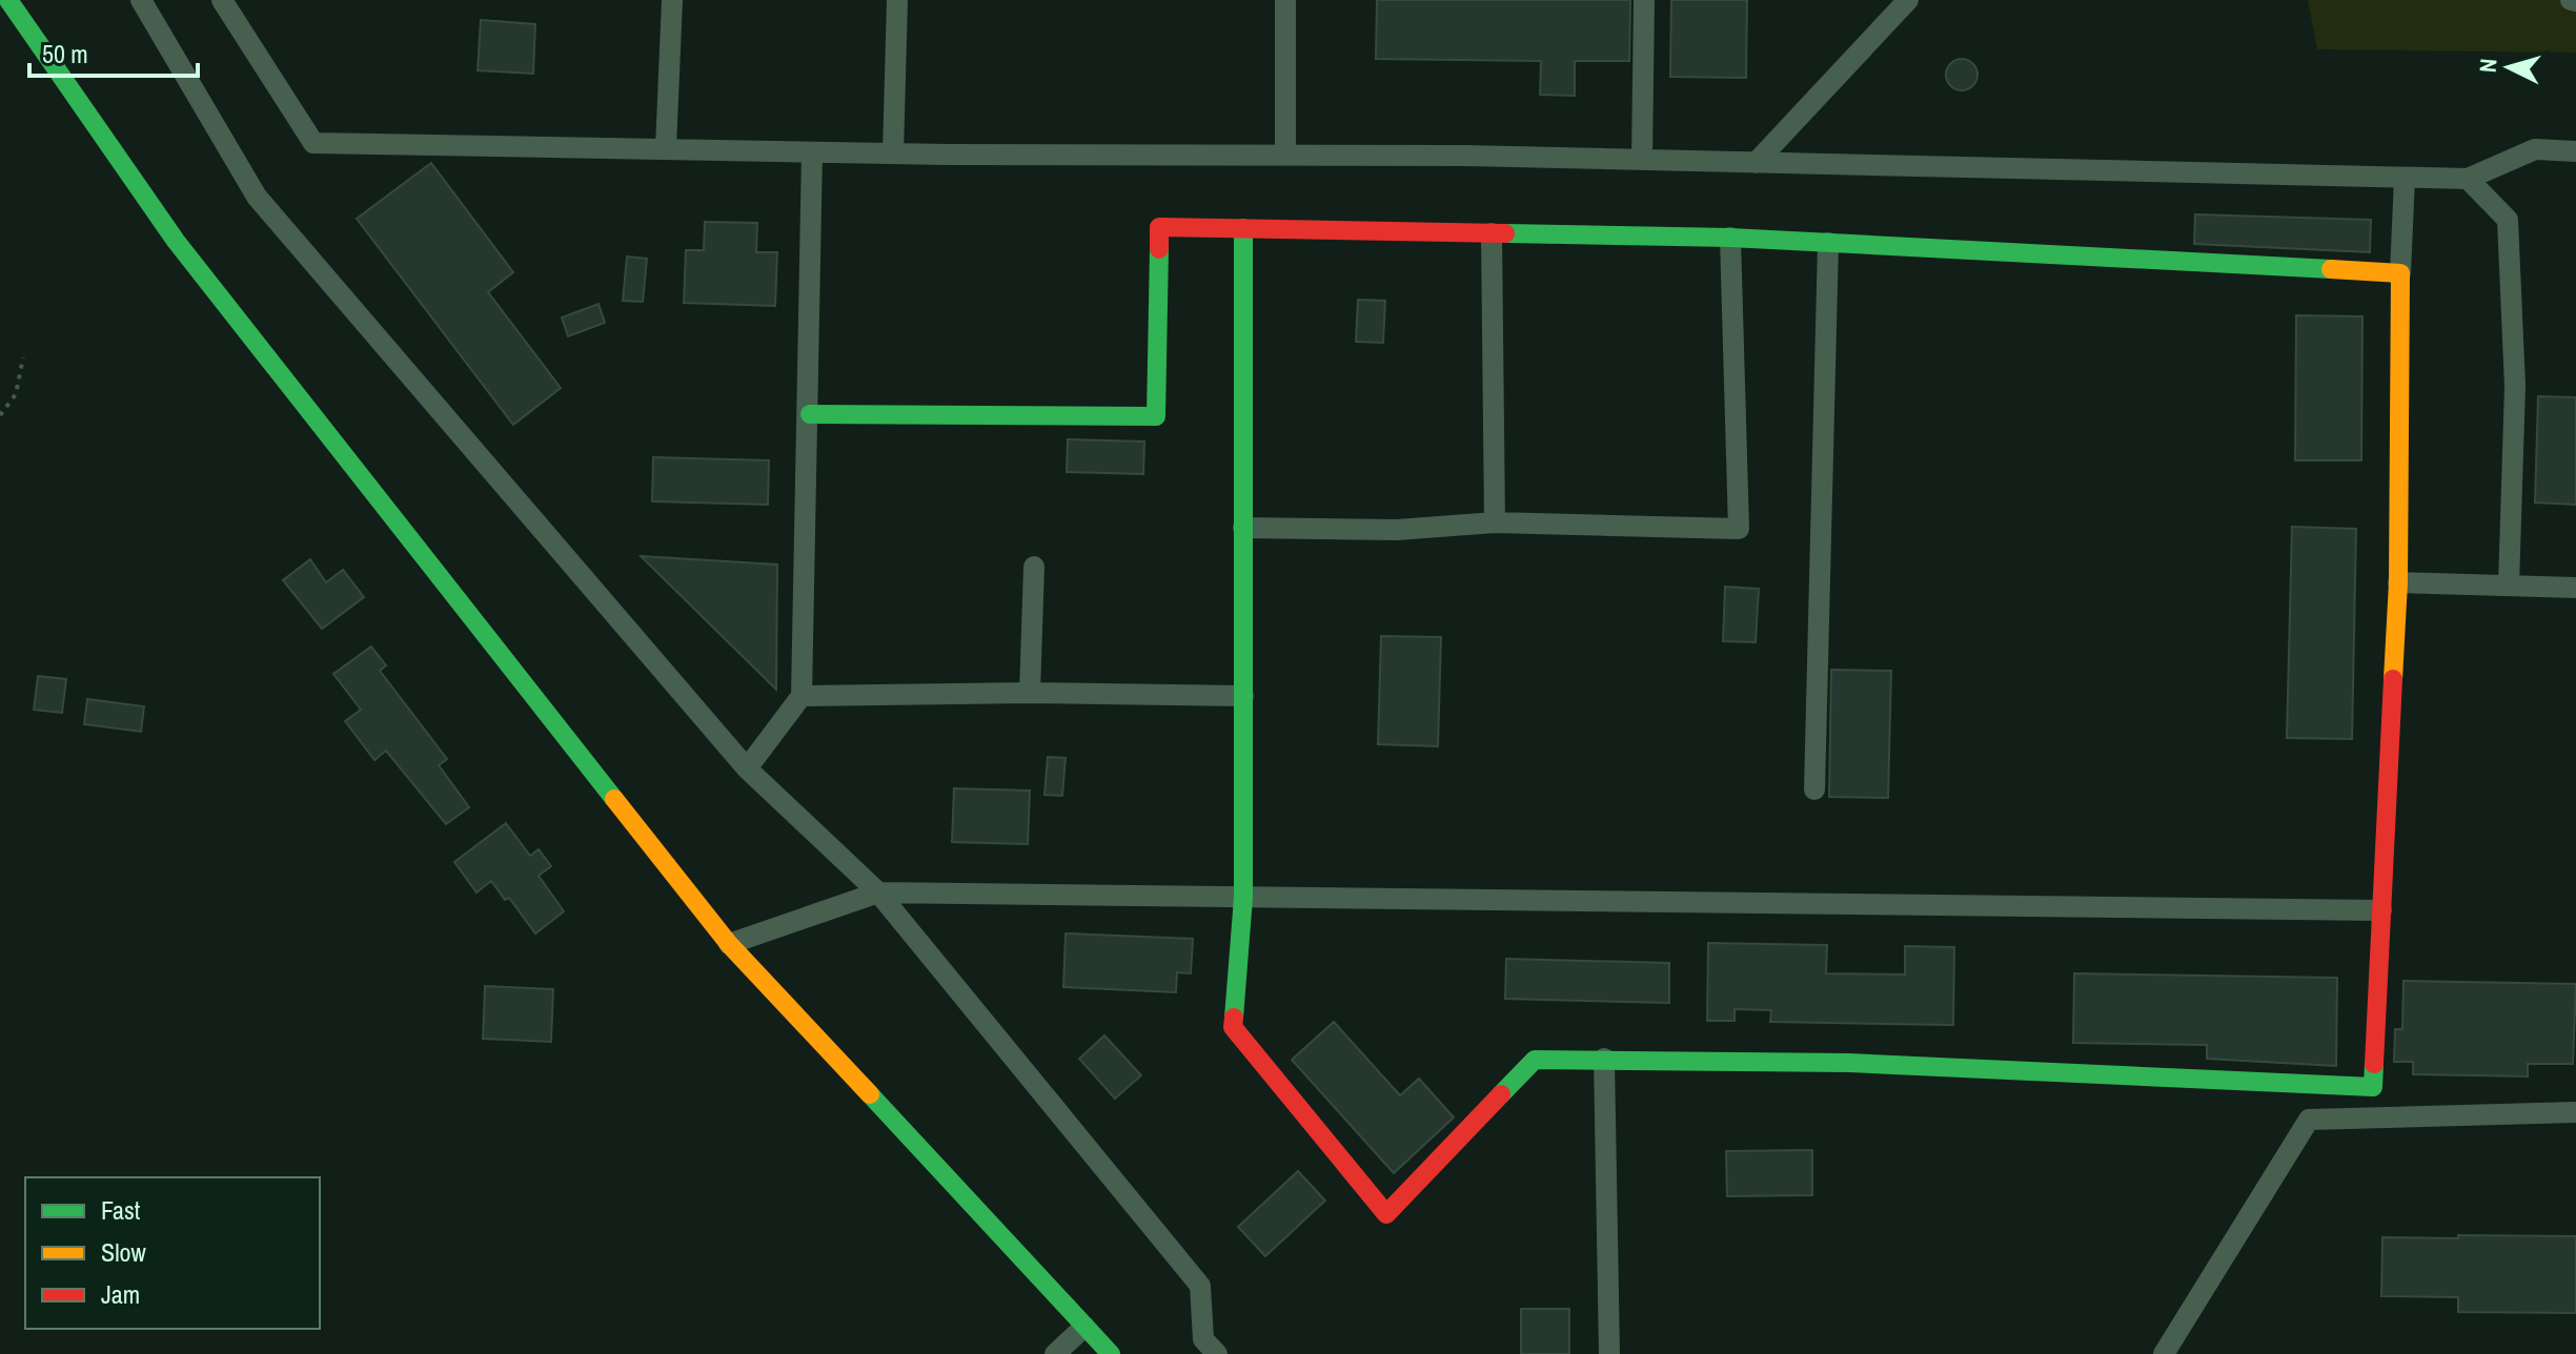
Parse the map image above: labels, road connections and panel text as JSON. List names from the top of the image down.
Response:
{
  "legend": ["Fast", "Slow", "Jam"],
  "scale_bar": "50 m",
  "north": "left"
}
